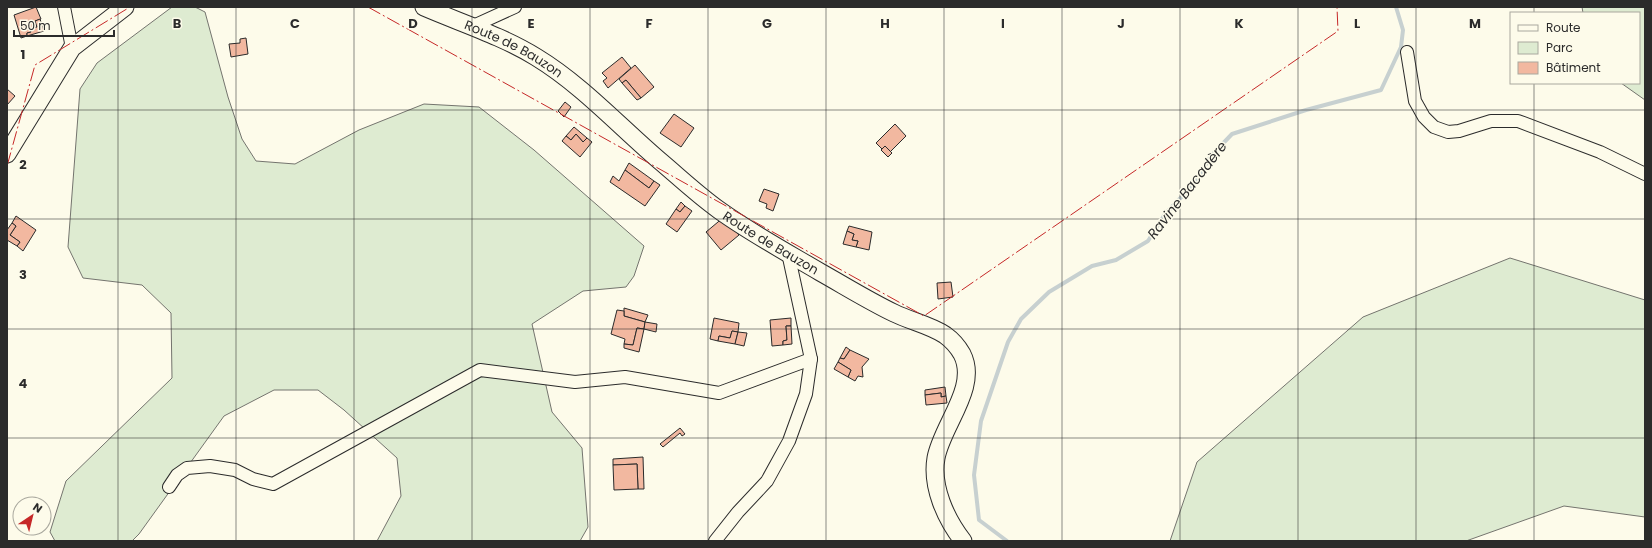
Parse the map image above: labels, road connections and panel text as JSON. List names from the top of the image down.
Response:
{
  "streets": {
    "street": ["Route de Bauzon"]
  },
  "water": ["Ravine Bacadère"],
  "legend": ["Route", "Parc", "Bâtiment"],
  "scale_bar": "50 m",
  "north": "top right",
  "grid": {
    "columns": [
      "B",
      "C",
      "D",
      "E",
      "F",
      "G",
      "H",
      "I",
      "J",
      "K",
      "L",
      "M"
    ],
    "rows": [
      "1",
      "2",
      "3",
      "4"
    ]
  }
}
